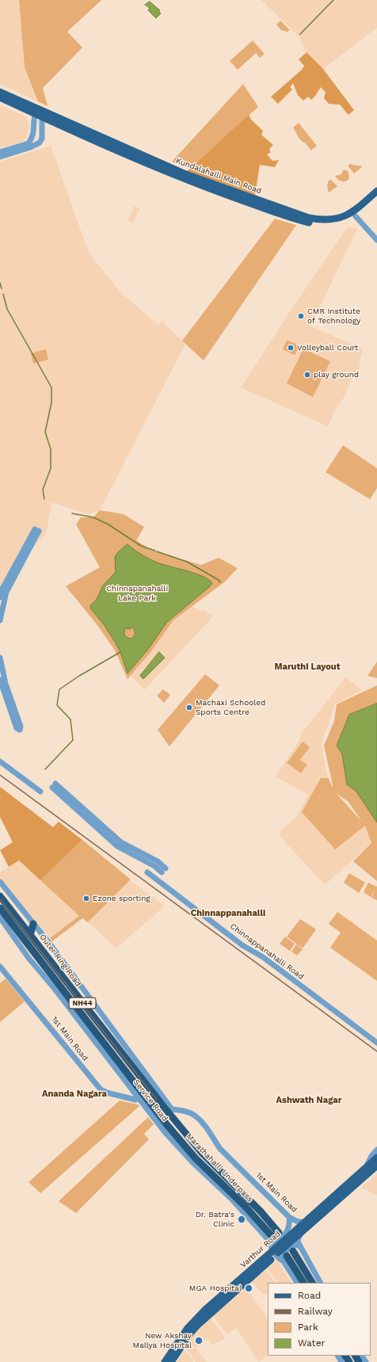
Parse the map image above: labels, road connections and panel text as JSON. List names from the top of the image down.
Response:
{
  "streets": {
    "highway": ["Outer Ring Road", "NH44", "Marathahalli Underpass"],
    "main road": ["Kundalahalli Main Road", "Varthur Road"],
    "street": ["Chinnappanahalli Road", "1st Main Road", "Service Road"]
  },
  "crossings": [
    ["Outer Ring Road", "1st Main Road"],
    ["Outer Ring Road", "Service Road"],
    ["Outer Ring Road", "Marathahalli Underpass"],
    ["1st Main Road", "Service Road"],
    ["1st Main Road", "Marathahalli Underpass"],
    ["1st Main Road", "Varthur Road"],
    ["Service Road", "Marathahalli Underpass"]
  ],
  "districts": [
    "Maruthi Layout",
    "Chinnappanahalli",
    "Ananda Nagara",
    "Ashwath Nagar"
  ],
  "parks": ["Chinnapanahalli Lake Park"],
  "places": [
    "CMR Institute of Technology",
    "Volleyball Court",
    "play ground",
    "Machaxi Schooled Sports Centre",
    "Ezone sporting",
    "Dr. Batra's Clinic",
    "MGA Hospital",
    "New Akshay Mallya Hospital"
  ],
  "legend": [
    "Road",
    "Railway",
    "Park",
    "Water"
  ]
}
